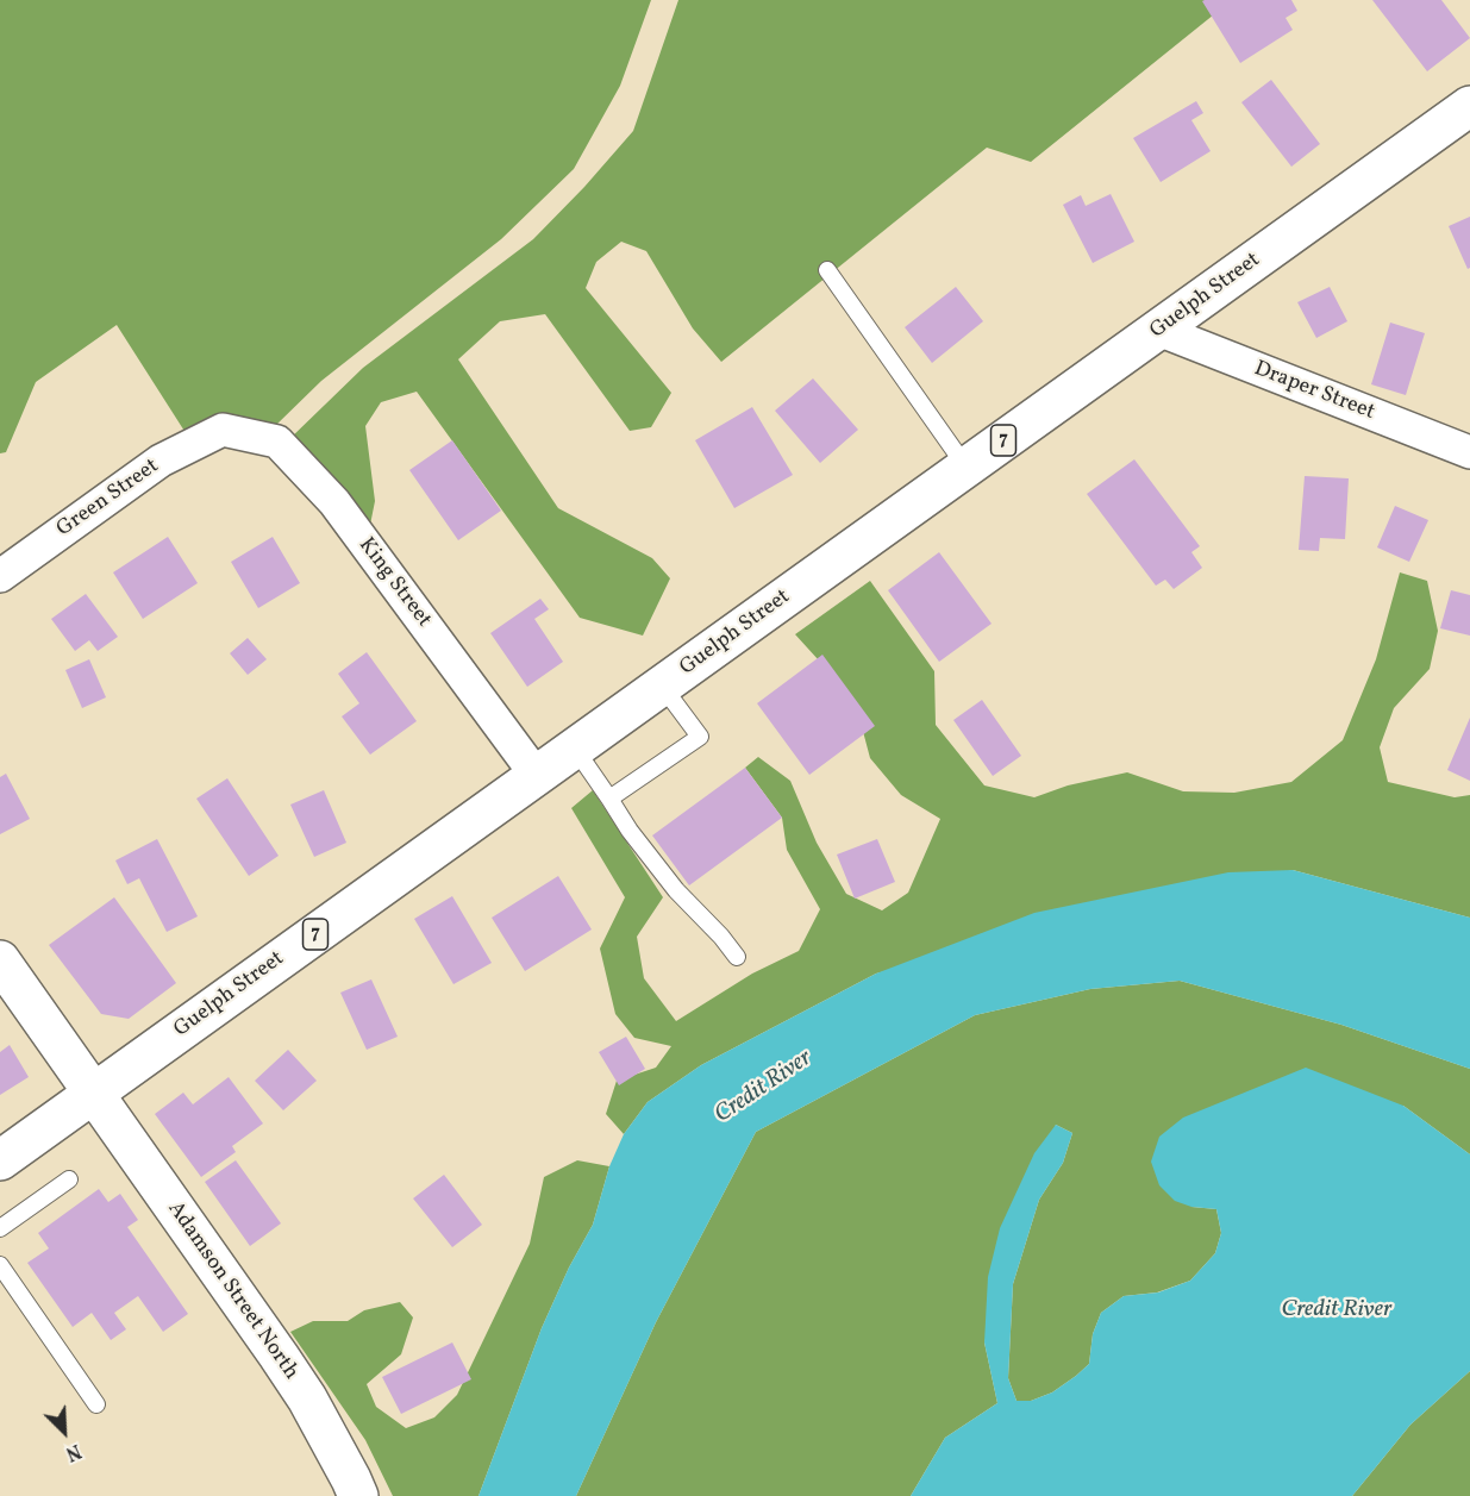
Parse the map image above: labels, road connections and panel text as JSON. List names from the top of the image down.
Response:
{
  "streets": {
    "main road": ["Guelph Street", "7", "Adamson Street North"],
    "street": ["Draper Street", "Green Street", "King Street"]
  },
  "crossings": [
    ["Guelph Street", "Draper Street"],
    ["Guelph Street", "King Street"],
    ["Guelph Street", "Adamson Street North"],
    ["Green Street", "King Street"]
  ],
  "water": ["Credit River"],
  "north": "bottom right"
}
